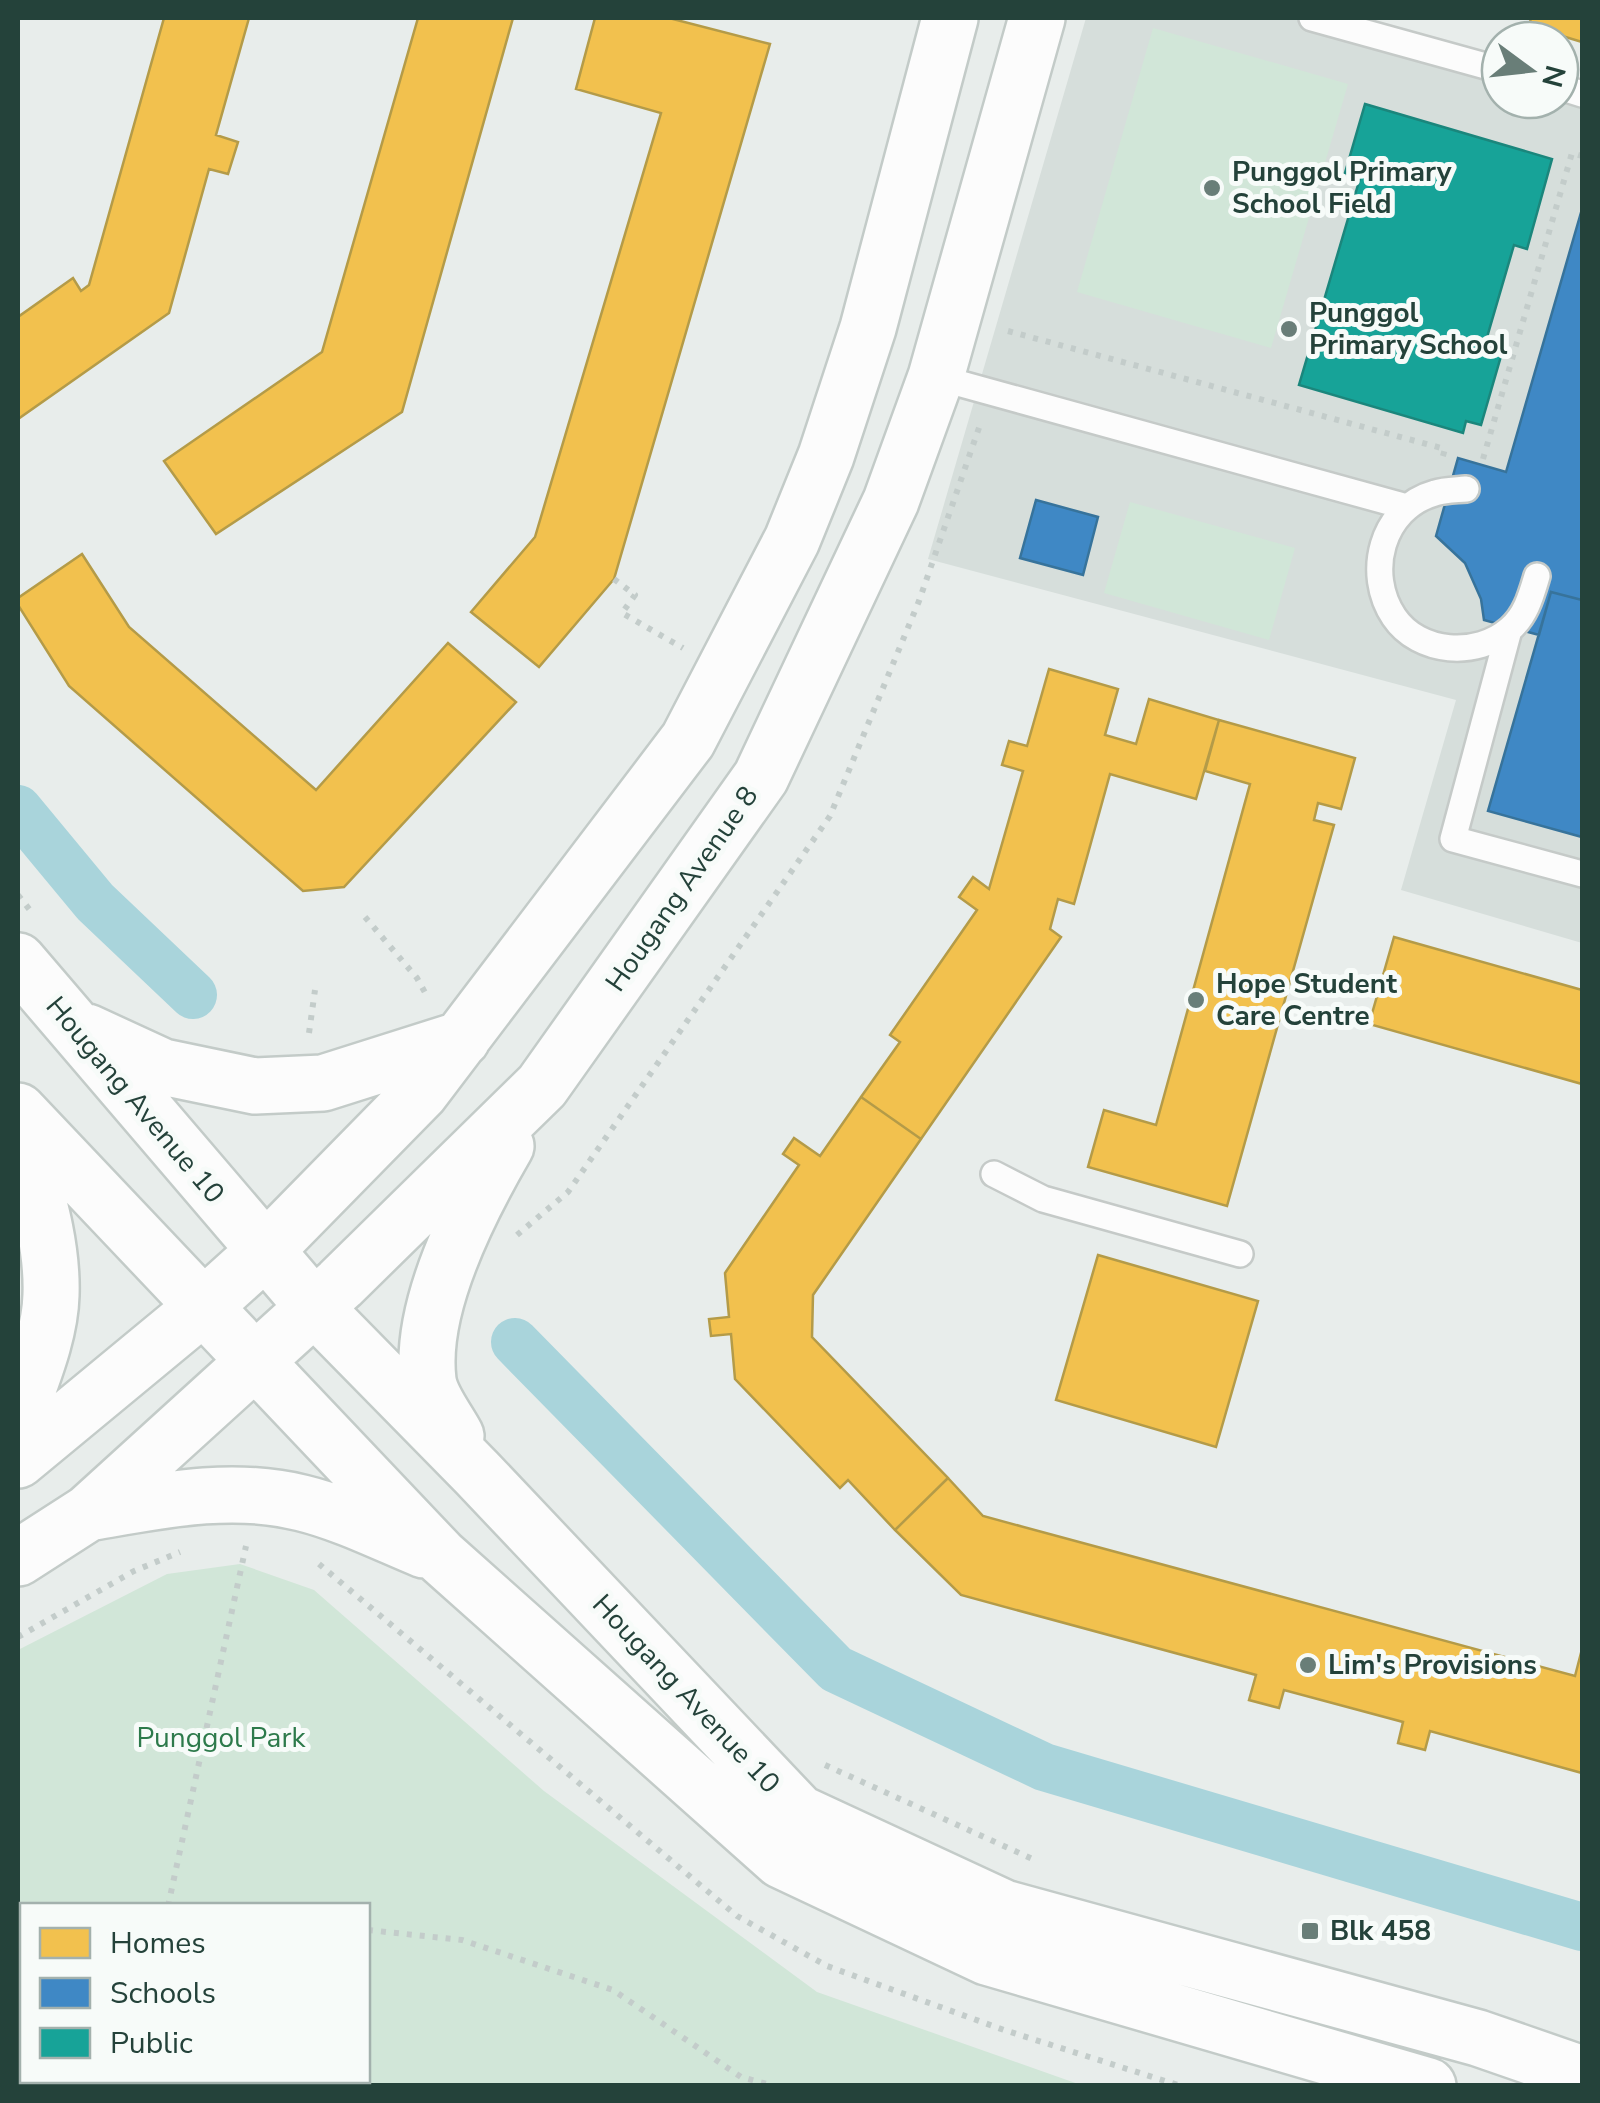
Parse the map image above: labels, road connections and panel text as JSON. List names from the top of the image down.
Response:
{
  "streets": {
    "main road": ["Hougang Avenue 8", "Hougang Avenue 10"]
  },
  "crossings": [
    ["Hougang Avenue 8", "Hougang Avenue 10"]
  ],
  "parks": ["Punggol Park"],
  "places": {
    "other": [
      "Punggol Primary School Field",
      "Punggol Primary School",
      "Hope Student Care Centre",
      "Lim's Provisions"
    ],
    "transit": ["Blk 458"]
  },
  "legend": ["Homes", "Schools", "Public"],
  "north": "right"
}
